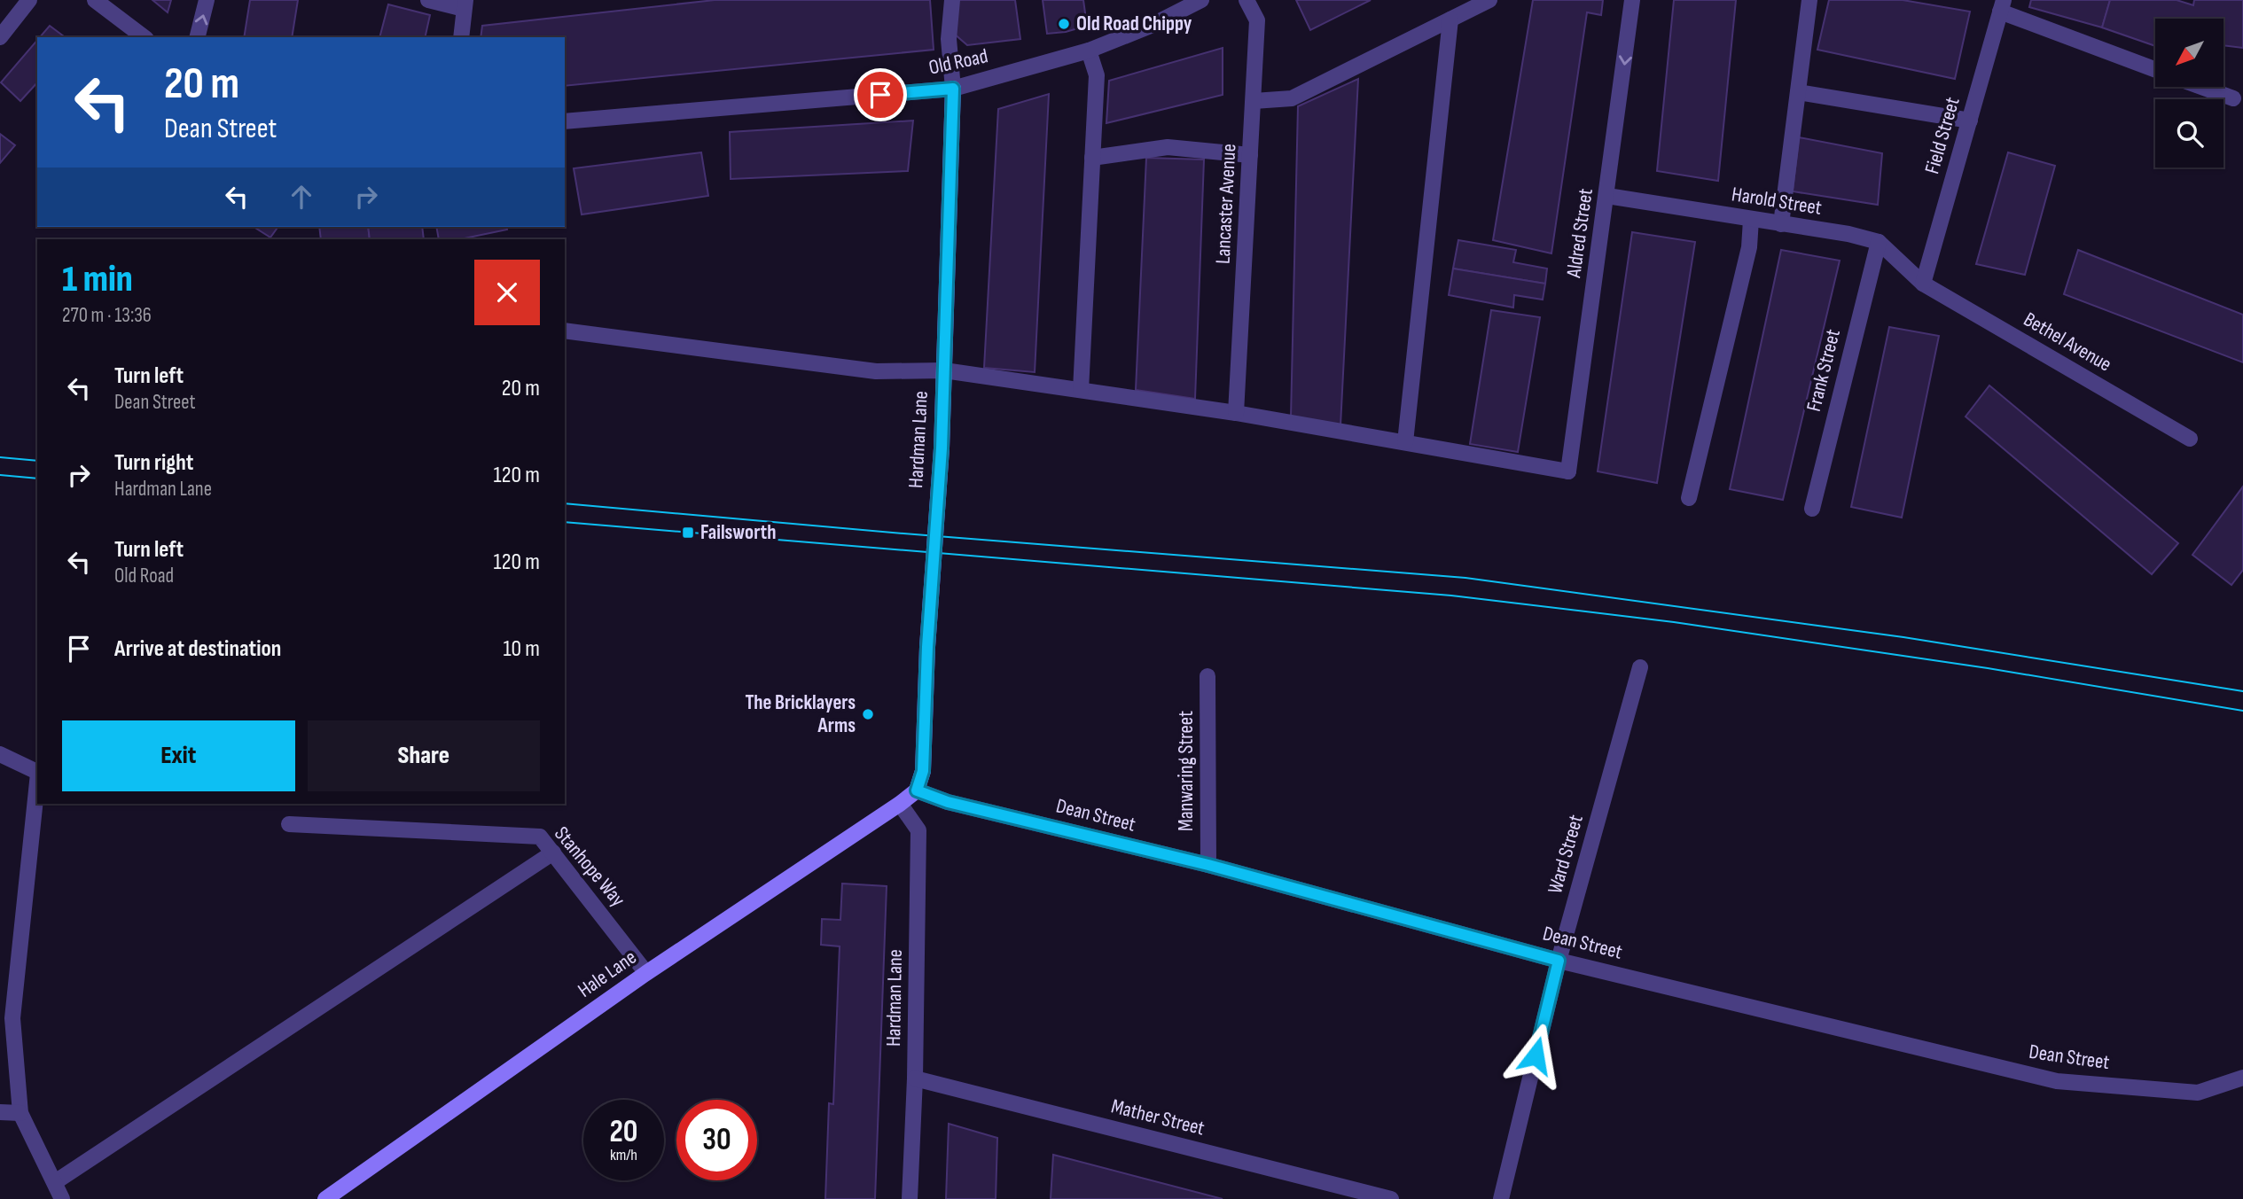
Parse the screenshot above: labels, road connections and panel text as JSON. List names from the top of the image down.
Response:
{
  "streets": {
    "street": [
      "Old Road",
      "Field Street",
      "Harold Street",
      "Lancaster Avenue",
      "Aldred Street",
      "Bethel Avenue",
      "Frank Street",
      "Hardman Lane",
      "Manwaring Street",
      "Dean Street",
      "Ward Street",
      "Stanhope Way",
      "Hale Lane",
      "Mather Street"
    ]
  },
  "crossings": [
    ["Old Road", "Hardman Lane"],
    ["Field Street", "Harold Street"],
    ["Field Street", "Bethel Avenue"],
    ["Harold Street", "Aldred Street"],
    ["Harold Street", "Bethel Avenue"],
    ["Harold Street", "Frank Street"],
    ["Hardman Lane", "Dean Street"],
    ["Hardman Lane", "Hale Lane"],
    ["Hardman Lane", "Mather Street"],
    ["Manwaring Street", "Dean Street"],
    ["Dean Street", "Ward Street"],
    ["Dean Street", "Hale Lane"],
    ["Stanhope Way", "Hale Lane"]
  ],
  "places": {
    "other": ["Old Road Chippy", "The Bricklayers Arms"],
    "transit": ["Failsworth"]
  },
  "north": "bottom left",
  "page": {
    "turn": ["20 m", "Dean Street"],
    "heading": ["1 min", "270 m · 13:36"],
    "list": [
      {
        "name": "Turn left",
        "note": "Dean Street",
        "value": "20 m"
      },
      {
        "name": "Turn right",
        "note": "Hardman Lane",
        "value": "120 m"
      },
      {
        "name": "Turn left",
        "note": "Old Road",
        "value": "120 m"
      },
      {
        "name": "Arrive at destination",
        "value": "10 m"
      }
    ],
    "buttons": ["Exit", "Share"],
    "speed": "20 km/h",
    "limit": "30"
  }
}
